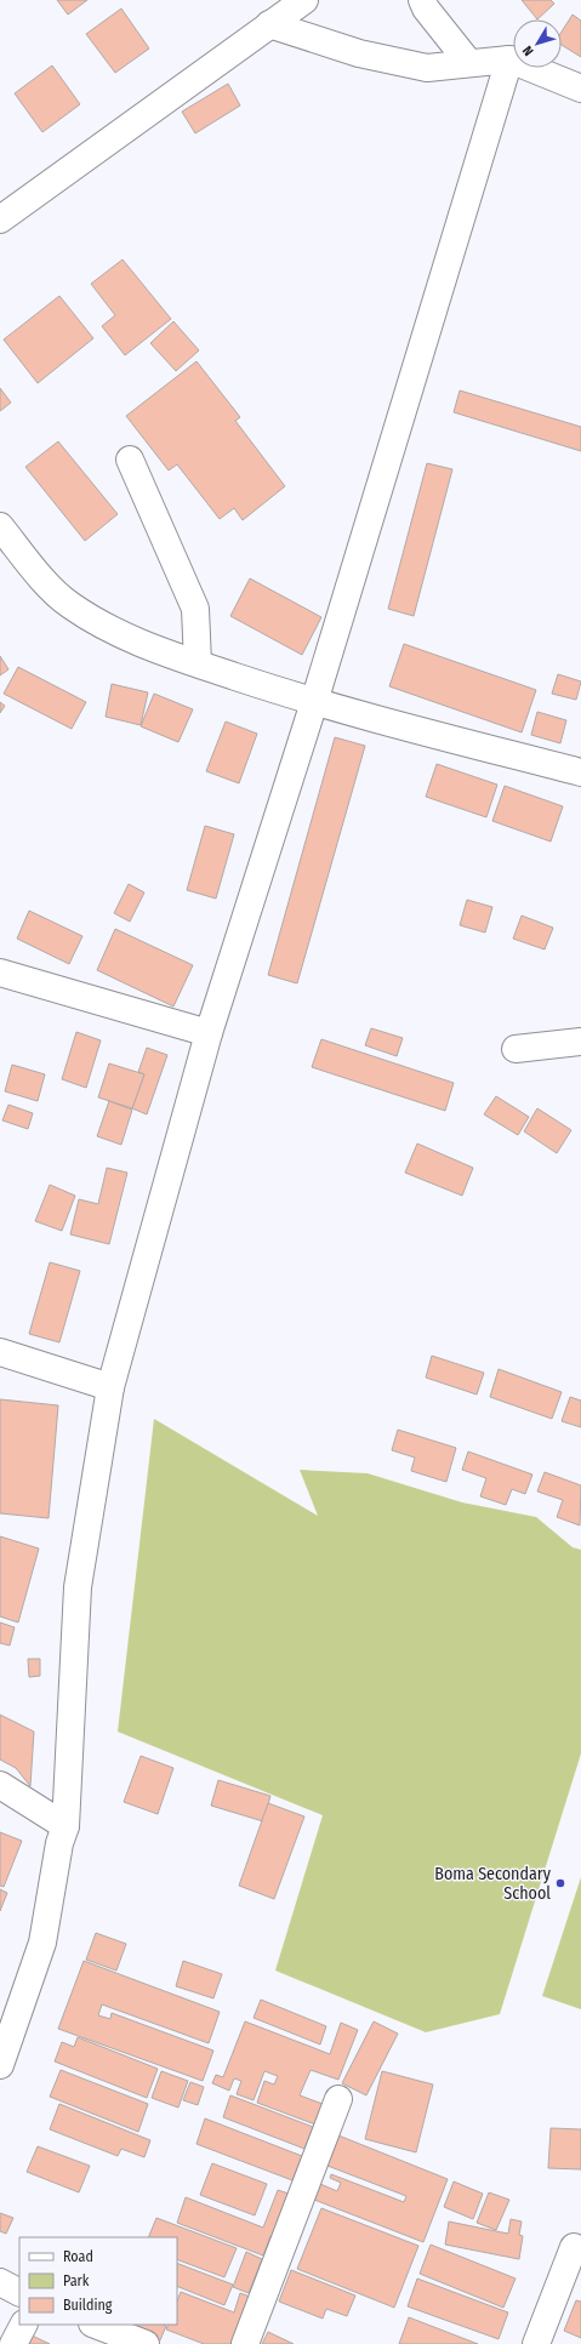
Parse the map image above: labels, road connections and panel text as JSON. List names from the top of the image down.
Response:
{
  "places": ["Boma Secondary School"],
  "legend": ["Road", "Park", "Building"],
  "north": "bottom left"
}
